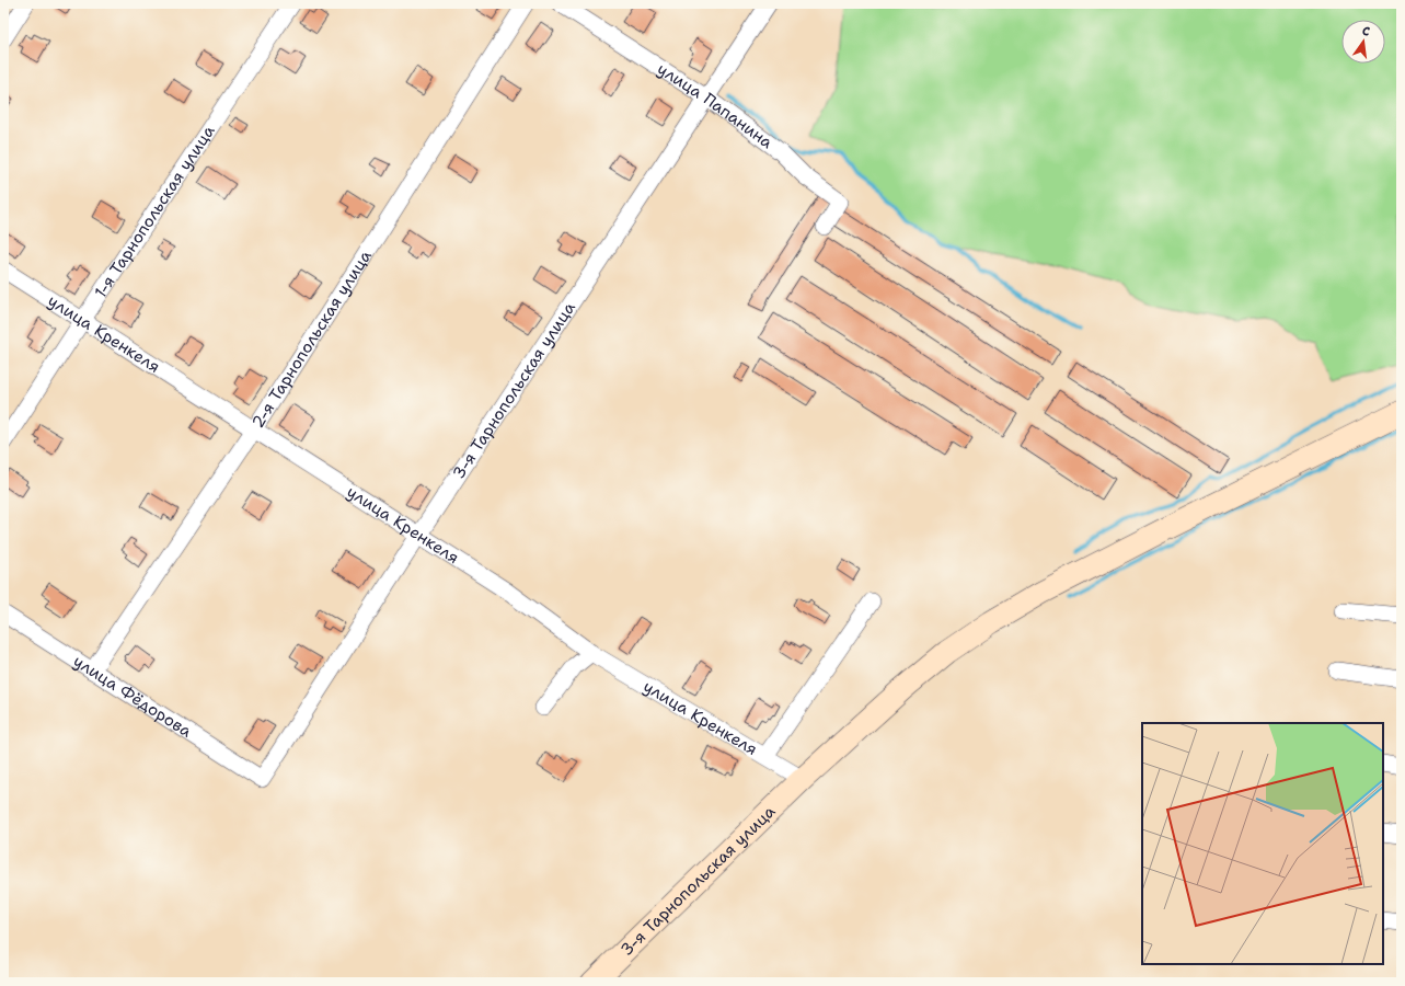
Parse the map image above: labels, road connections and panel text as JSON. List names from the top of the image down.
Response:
{
  "streets": {
    "street": [
      "улица Папанина",
      "1-я Тарнопольская улица",
      "улица Кренкеля",
      "2-я Тарнопольская улица",
      "3-я Тарнопольская улица",
      "улица Фёдорова"
    ]
  },
  "crossings": [
    ["улица Папанина", "3-я Тарнопольская улица"],
    ["1-я Тарнопольская улица", "улица Кренкеля"],
    ["улица Кренкеля", "2-я Тарнопольская улица"],
    ["улица Кренкеля", "3-я Тарнопольская улица"],
    ["2-я Тарнопольская улица", "улица Фёдорова"],
    ["3-я Тарнопольская улица", "улица Фёдорова"]
  ],
  "north": "top"
}
